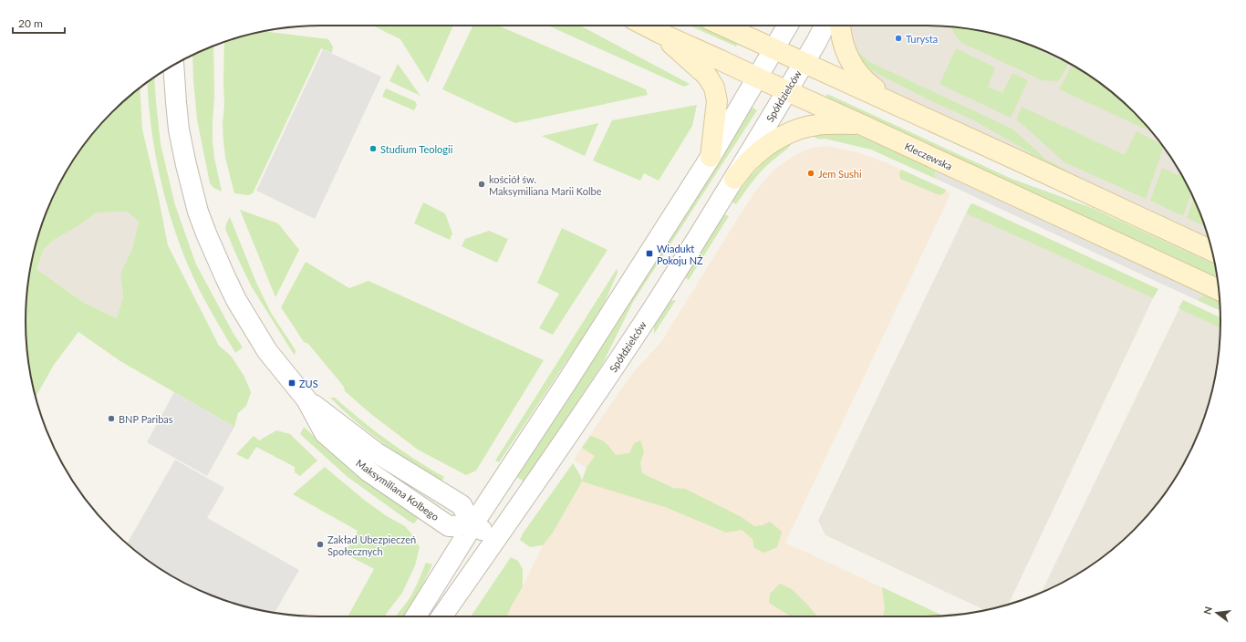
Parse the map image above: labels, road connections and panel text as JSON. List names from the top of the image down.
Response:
{
  "streets": {
    "main road": ["Kleczewska"],
    "street": ["Spółdzielców", "Maksymiliana Kolbego"]
  },
  "crossings": [
    ["Spółdzielców", "Kleczewska"]
  ],
  "places": {
    "other": [
      "Turysta",
      "Studium Teologii",
      "Jem Sushi",
      "kościół św. Maksymiliana Marii Kolbe",
      "BNP Paribas",
      "Zakład Ubezpieczeń Społecznych"
    ],
    "transit": ["Wiadukt Pokoju NŻ", "ZUS"]
  },
  "scale_bar": "20 m",
  "north": "left"
}
